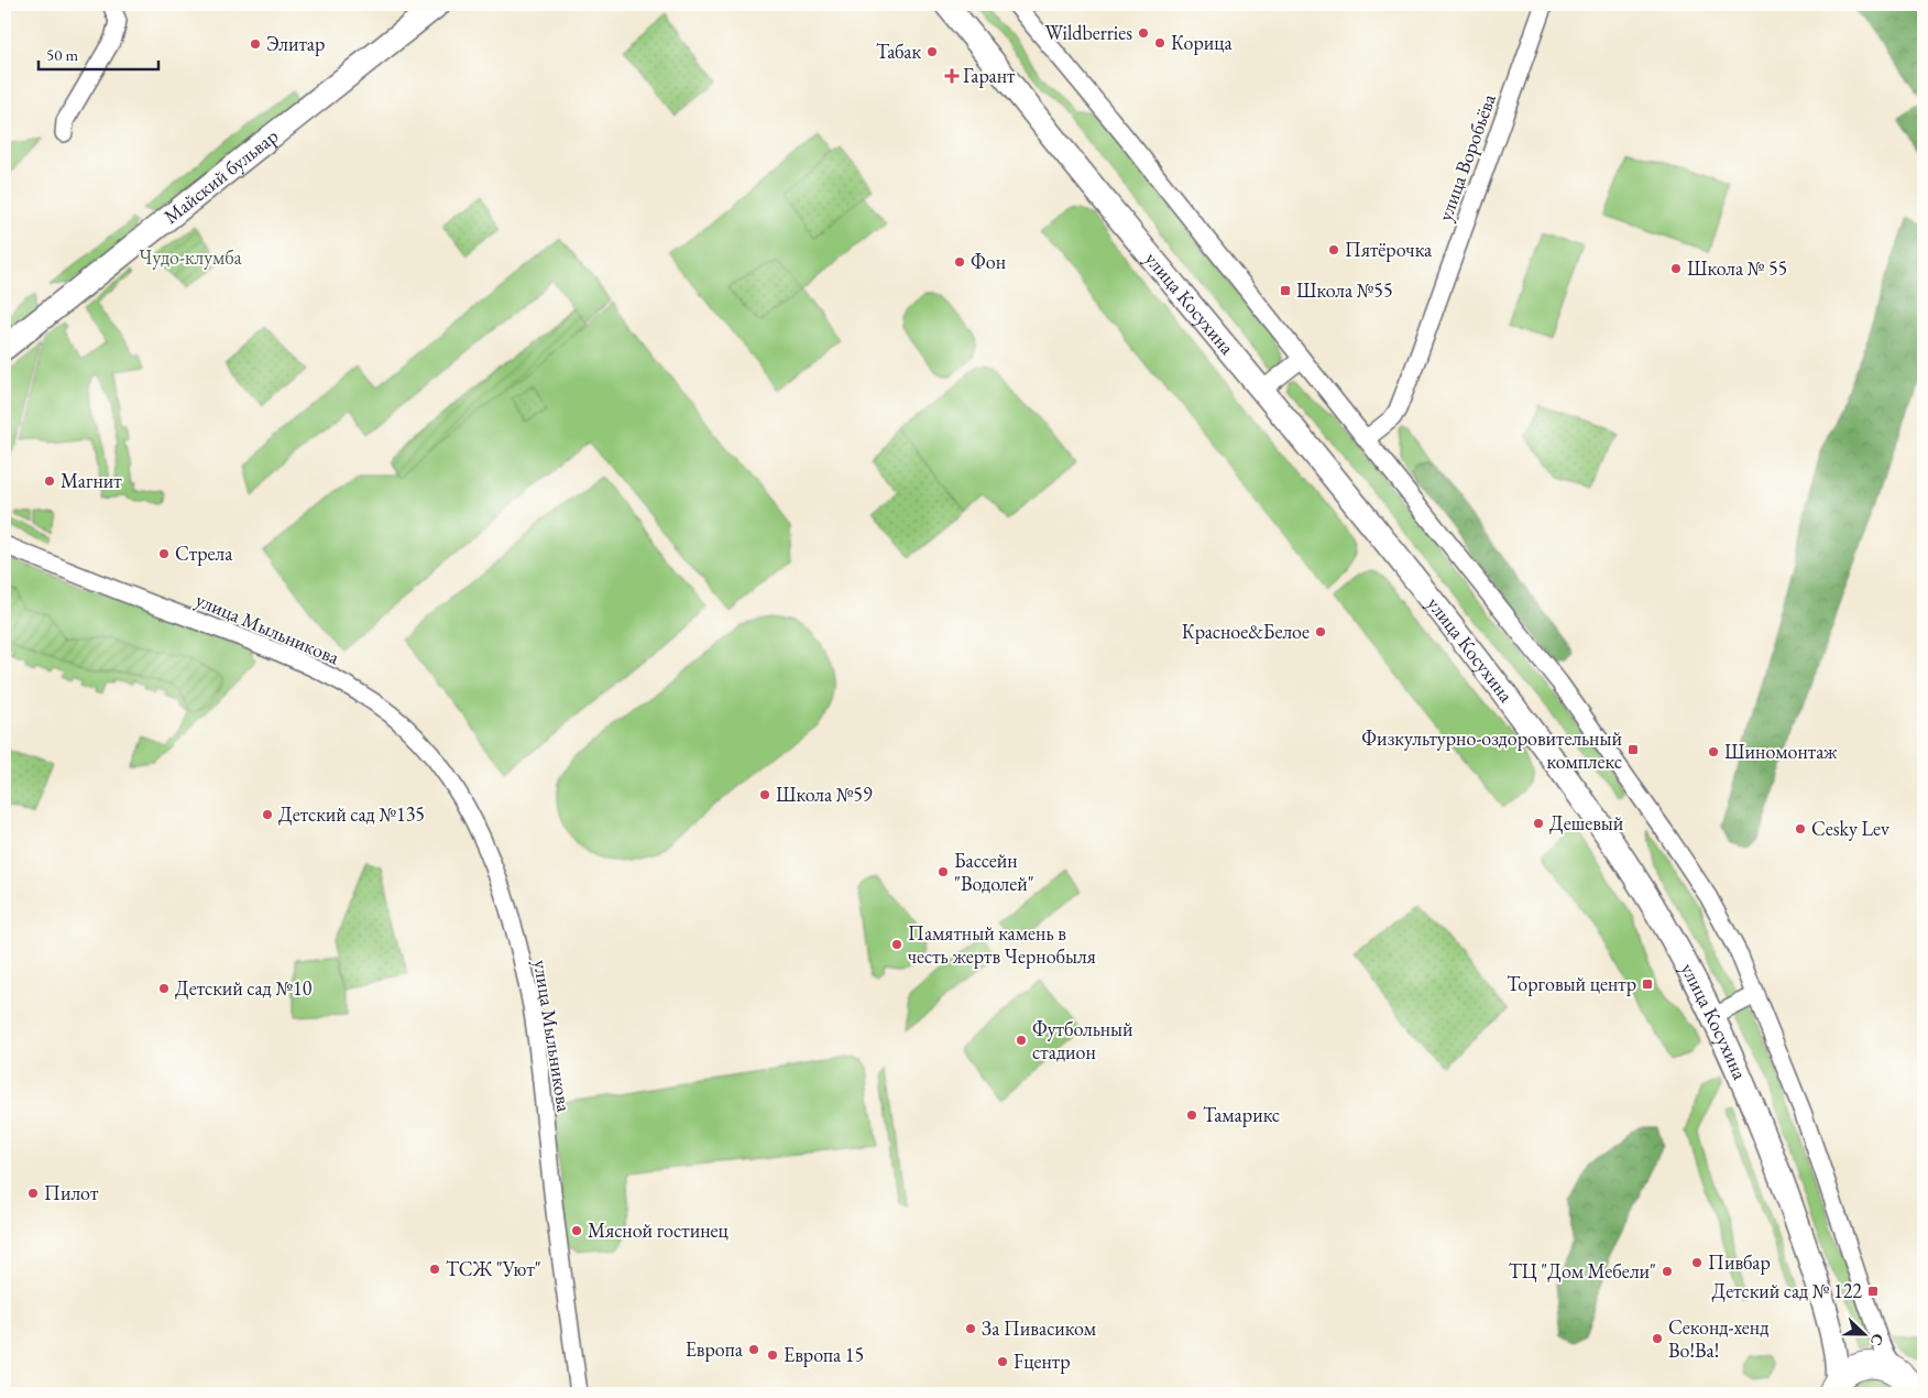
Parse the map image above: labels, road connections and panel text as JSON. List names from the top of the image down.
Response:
{
  "streets": {
    "main road": ["Майский бульвар", "улица Косухина"],
    "street": ["улица Воробьёва", "улица Мыльникова"]
  },
  "parks": ["Чудо-клумба"],
  "places": {
    "other": [
      "Wildberries",
      "Корица",
      "Элитар",
      "Табак",
      "Пятёрочка",
      "Фон",
      "Школа № 55",
      "Магнит",
      "Стрела",
      "Красное&Белое",
      "Шиномонтаж",
      "Школа №59",
      "Детский сад №135",
      "Дешевый",
      "Cesky Lev",
      "Бассейн \"Водолей\"",
      "Памятный камень в честь жертв Чернобыля",
      "Детский сад №10",
      "Футбольный стадион",
      "Тамарикс",
      "Пилот",
      "Мясной гостинец",
      "Пивбар",
      "ТСЖ \"Уют\"",
      "ТЦ \"Дом Мебели\"",
      "За Пивасиком",
      "Секонд-хенд Во!Ва!",
      "Европа",
      "Европа 15",
      "Fцентр"
    ],
    "health": ["Гарант"],
    "transit": [
      "Школа №55",
      "Физкультурно-оздоровительный комплекс",
      "Торговый центр",
      "Детский сад № 122"
    ]
  },
  "scale_bar": "50 m",
  "north": "right"
}
